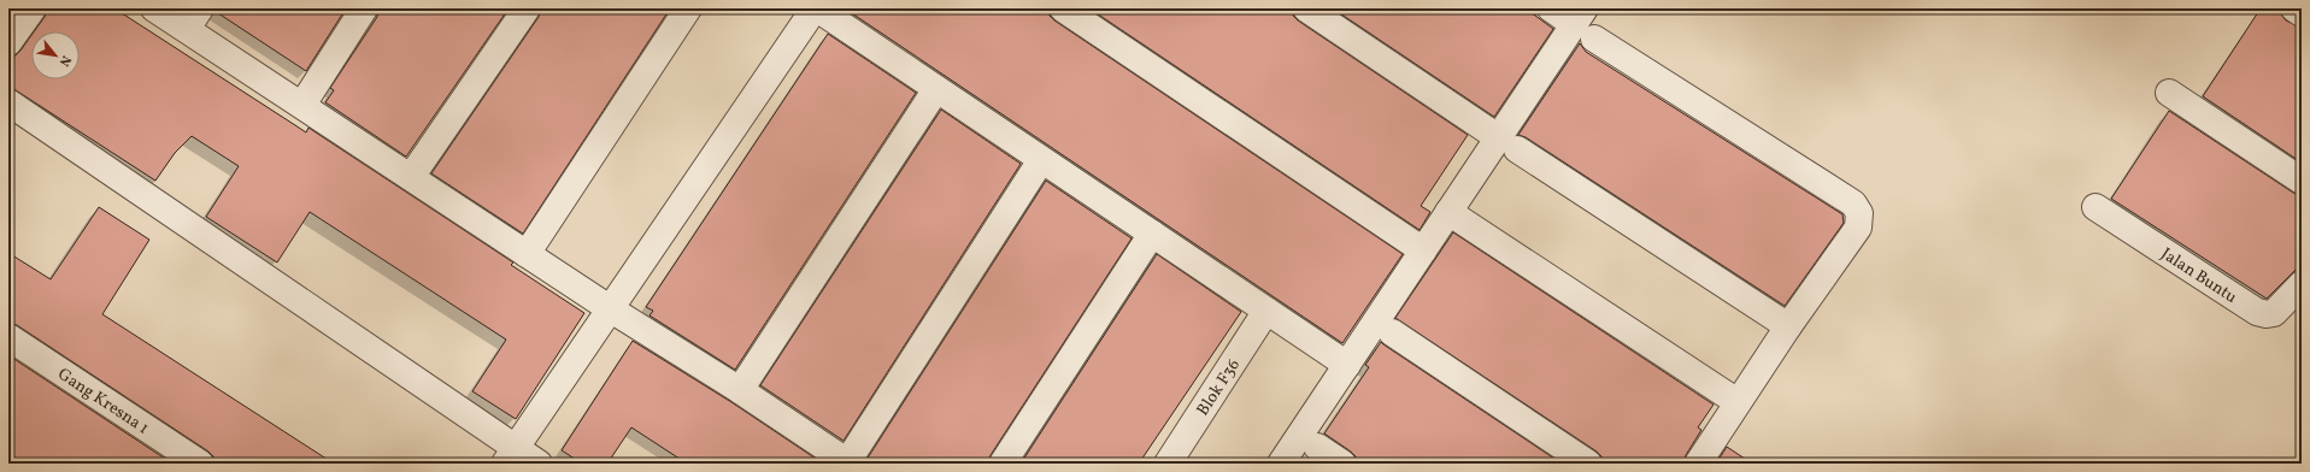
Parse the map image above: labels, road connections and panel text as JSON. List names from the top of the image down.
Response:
{
  "streets": {
    "street": ["Jalan Buntu", "Blok F36", "Gang Kresna 1"]
  },
  "north": "bottom right"
}
